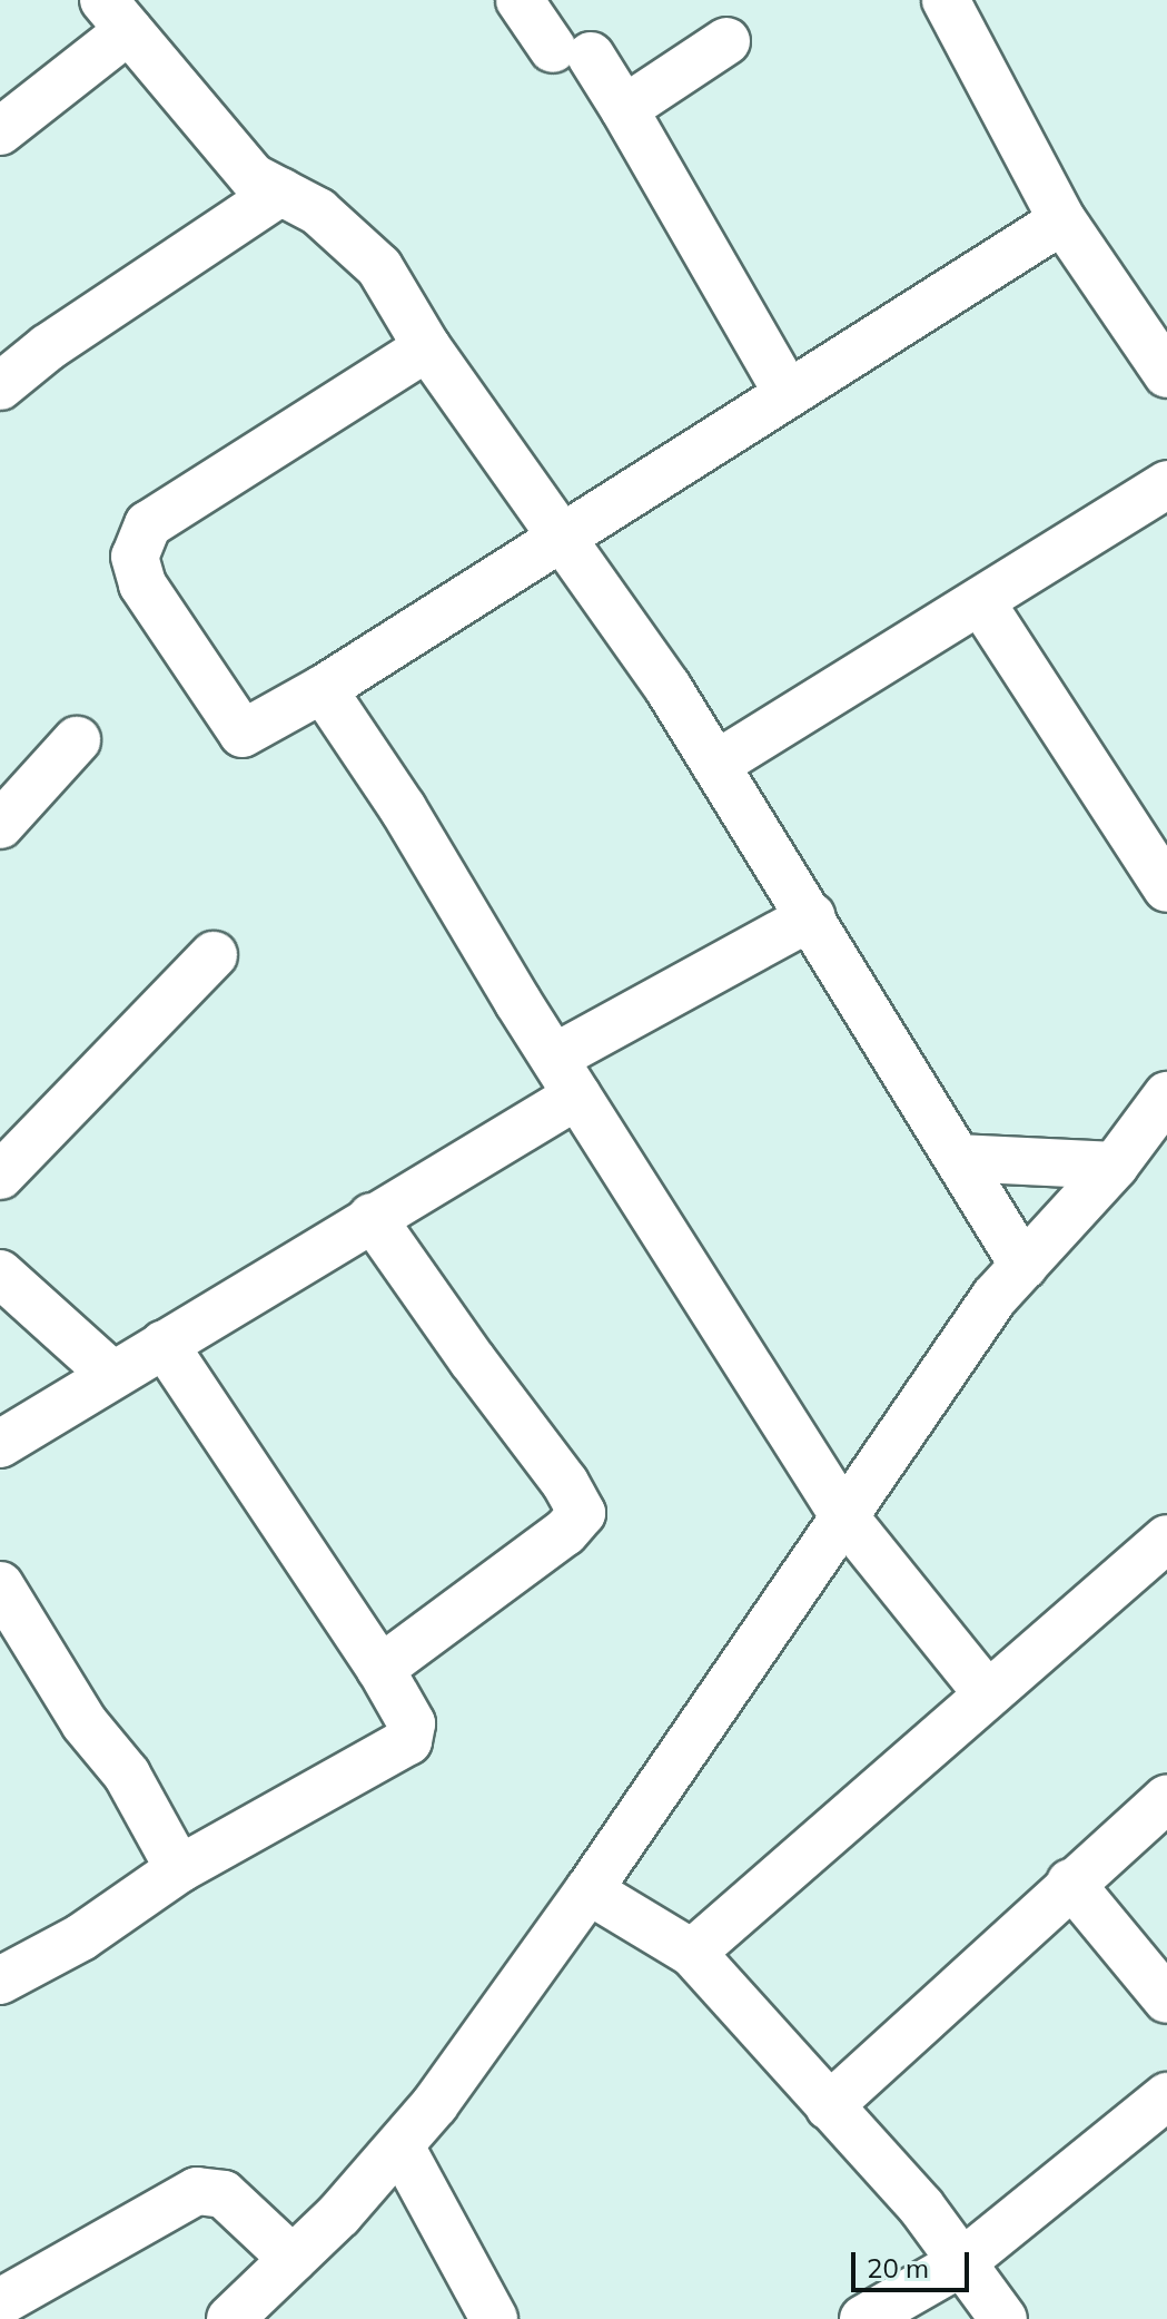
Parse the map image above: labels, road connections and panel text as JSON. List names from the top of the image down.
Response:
{
  "scale_bar": "20 m"
}
